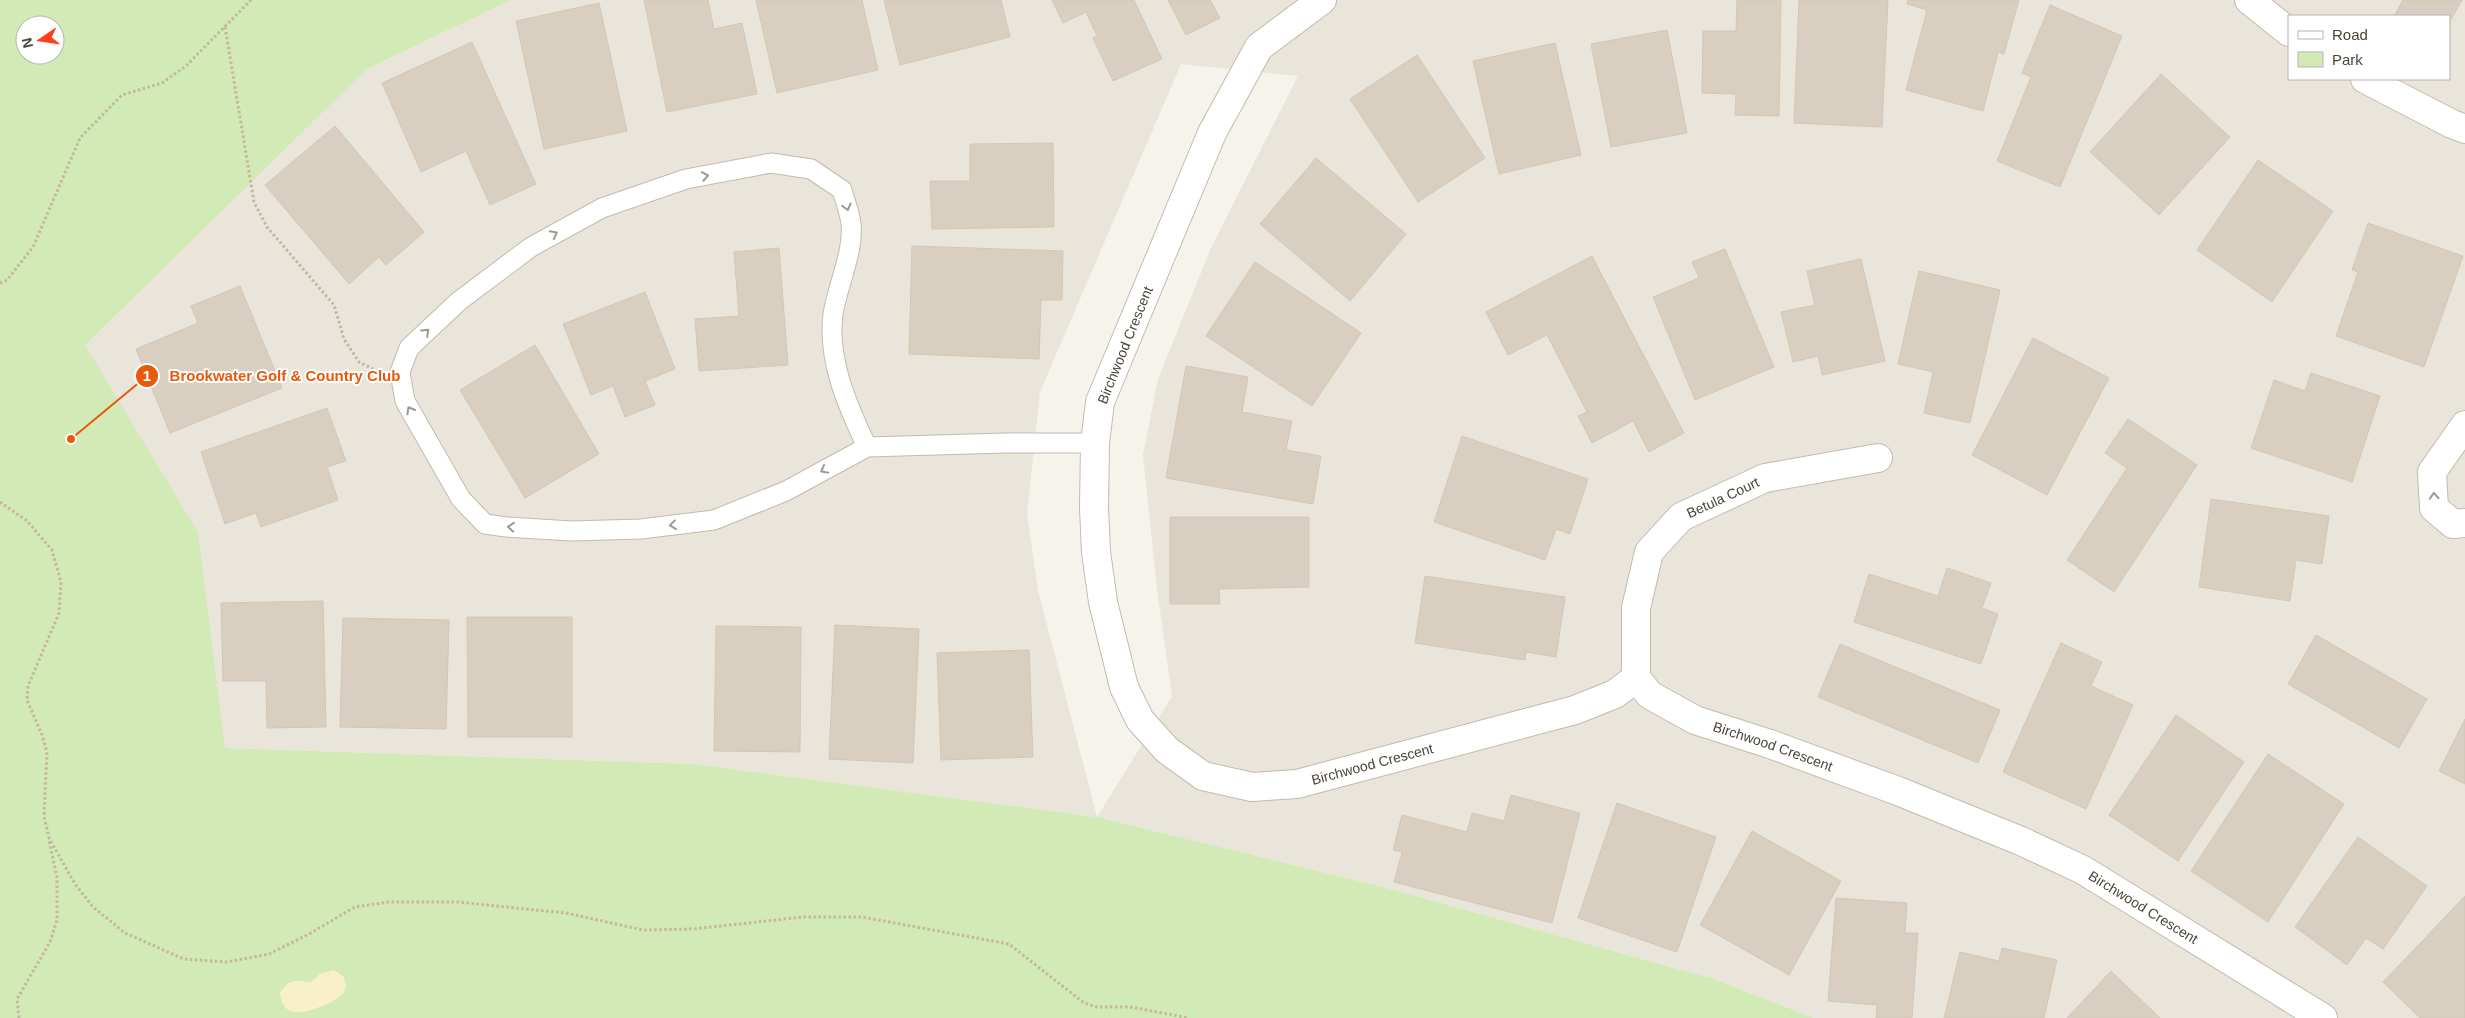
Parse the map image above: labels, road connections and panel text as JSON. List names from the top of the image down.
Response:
{
  "streets": {
    "street": ["Birchwood Crescent", "Betula Court"]
  },
  "crossings": [
    ["Birchwood Crescent", "Betula Court"]
  ],
  "places": ["Brookwater Golf & Country Club"],
  "legend": ["Road", "Park"],
  "north": "left"
}
